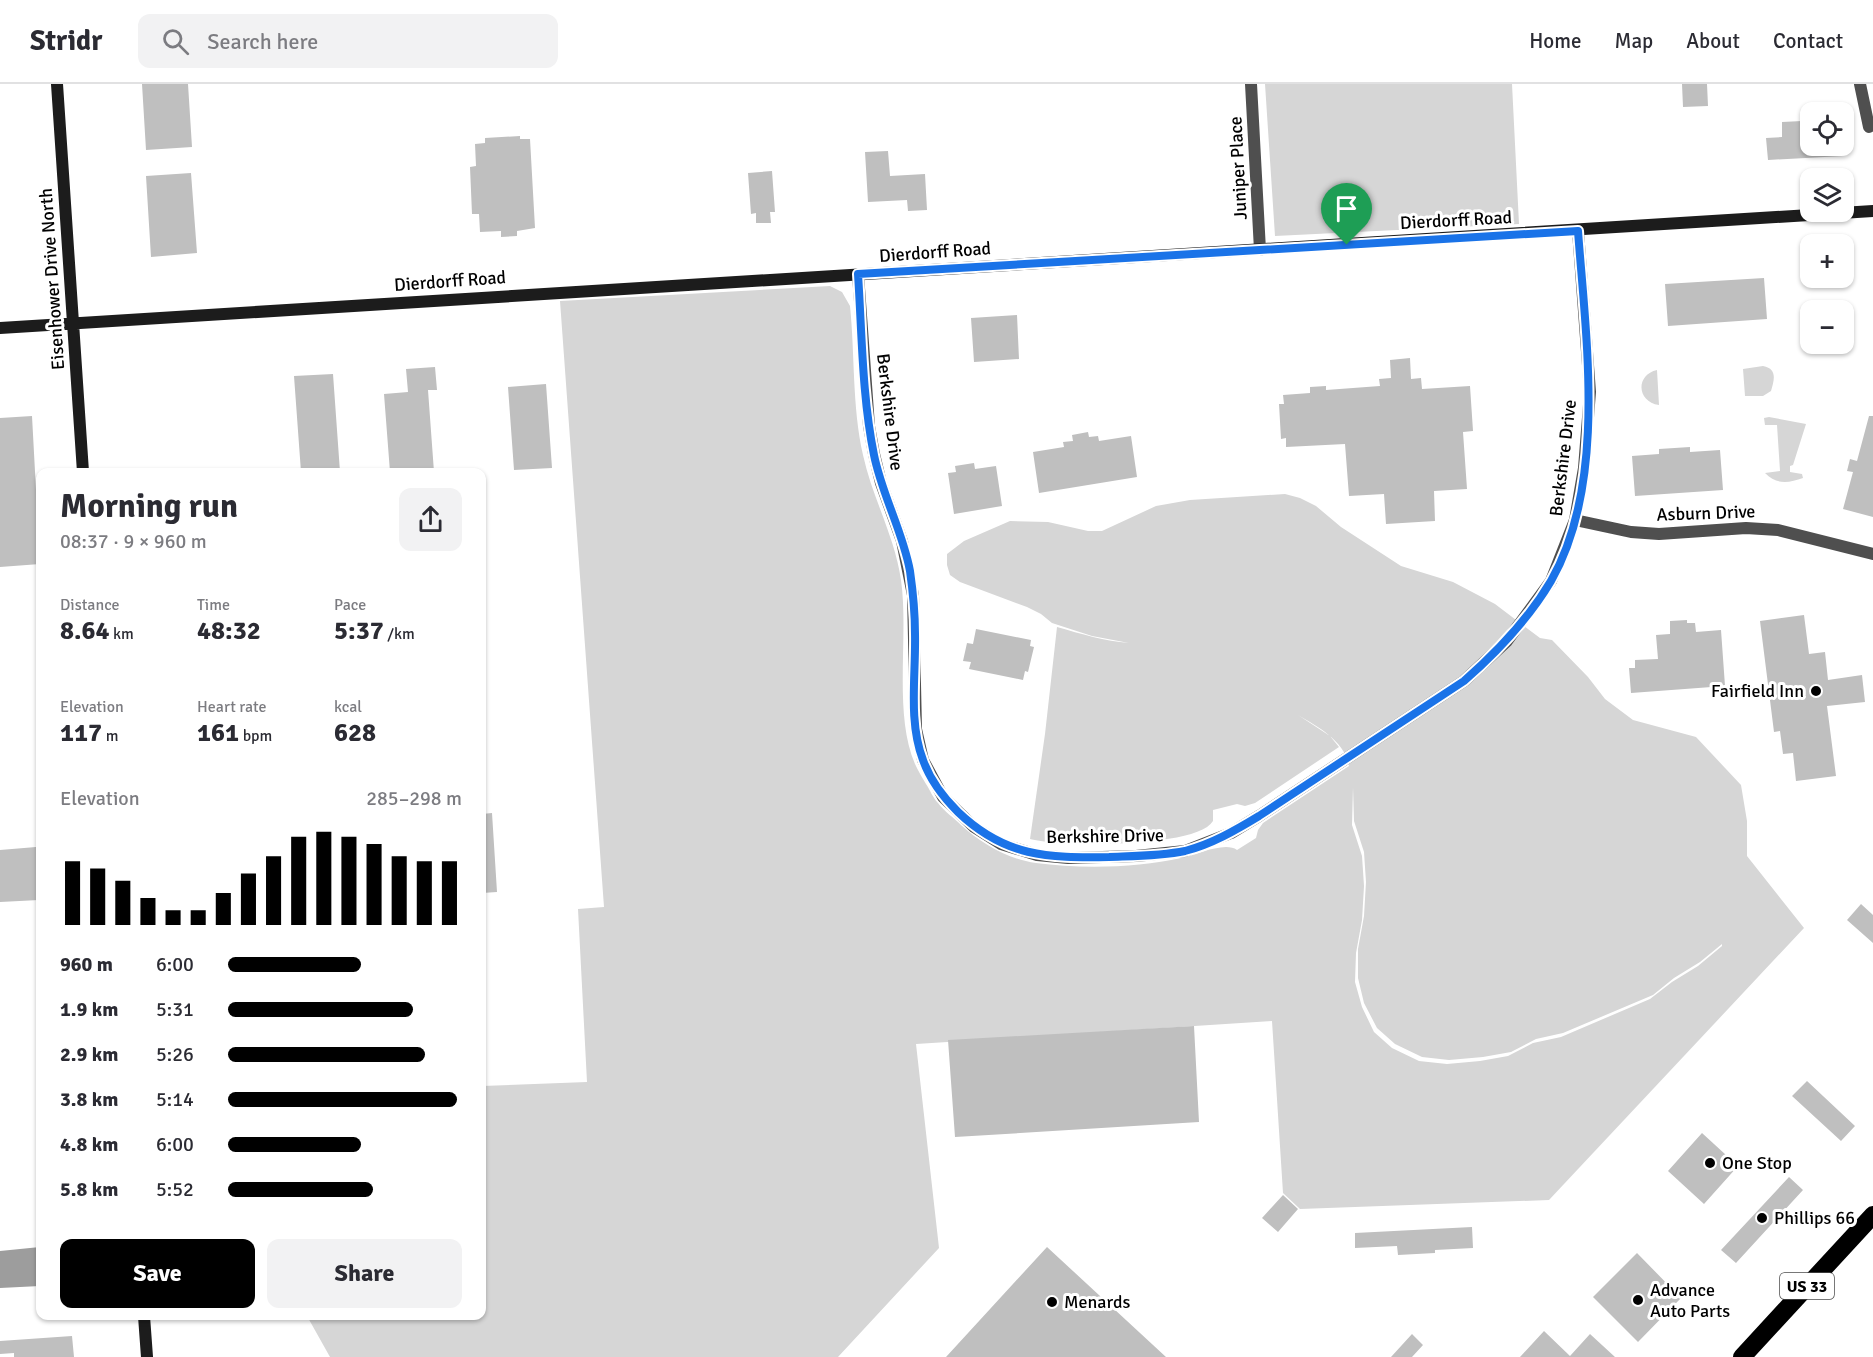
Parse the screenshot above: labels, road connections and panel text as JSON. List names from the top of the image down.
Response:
{
  "streets": {
    "highway": ["US 33"],
    "street": [
      "Juniper Place",
      "Dierdorff Road",
      "Eisenhower Drive North",
      "Berkshire Drive",
      "Asburn Drive"
    ]
  },
  "crossings": [
    ["Juniper Place", "Dierdorff Road"],
    ["Dierdorff Road", "Eisenhower Drive North"],
    ["Dierdorff Road", "Berkshire Drive"],
    ["Berkshire Drive", "Asburn Drive"]
  ],
  "places": [
    "Fairfield Inn",
    "One Stop",
    "Phillips 66",
    "Advance Auto Parts",
    "Menards"
  ],
  "page": {
    "header": "Stridr",
    "search": "Search here",
    "nav": [
      "Home",
      "Map",
      "About",
      "Contact"
    ],
    "map_buttons": ["+", "−"],
    "heading": ["Morning run", "08:37 · 9 × 960 m"],
    "stats": [
      ["Distance", "8.64 km"],
      ["Time", "48:32"],
      ["Pace", "5:37 /km"],
      ["Elevation", "117 m"],
      ["Heart rate", "161 bpm"],
      ["kcal", "628"]
    ],
    "chart": ["Elevation", "285–298 m"],
    "list": [
      {
        "name": "960 m",
        "note": "6:00"
      },
      {
        "name": "1.9 km",
        "note": "5:31"
      },
      {
        "name": "2.9 km",
        "note": "5:26"
      },
      {
        "name": "3.8 km",
        "note": "5:14"
      },
      {
        "name": "4.8 km",
        "note": "6:00"
      },
      {
        "name": "5.8 km",
        "note": "5:52"
      }
    ],
    "buttons": ["Save", "Share"]
  }
}
